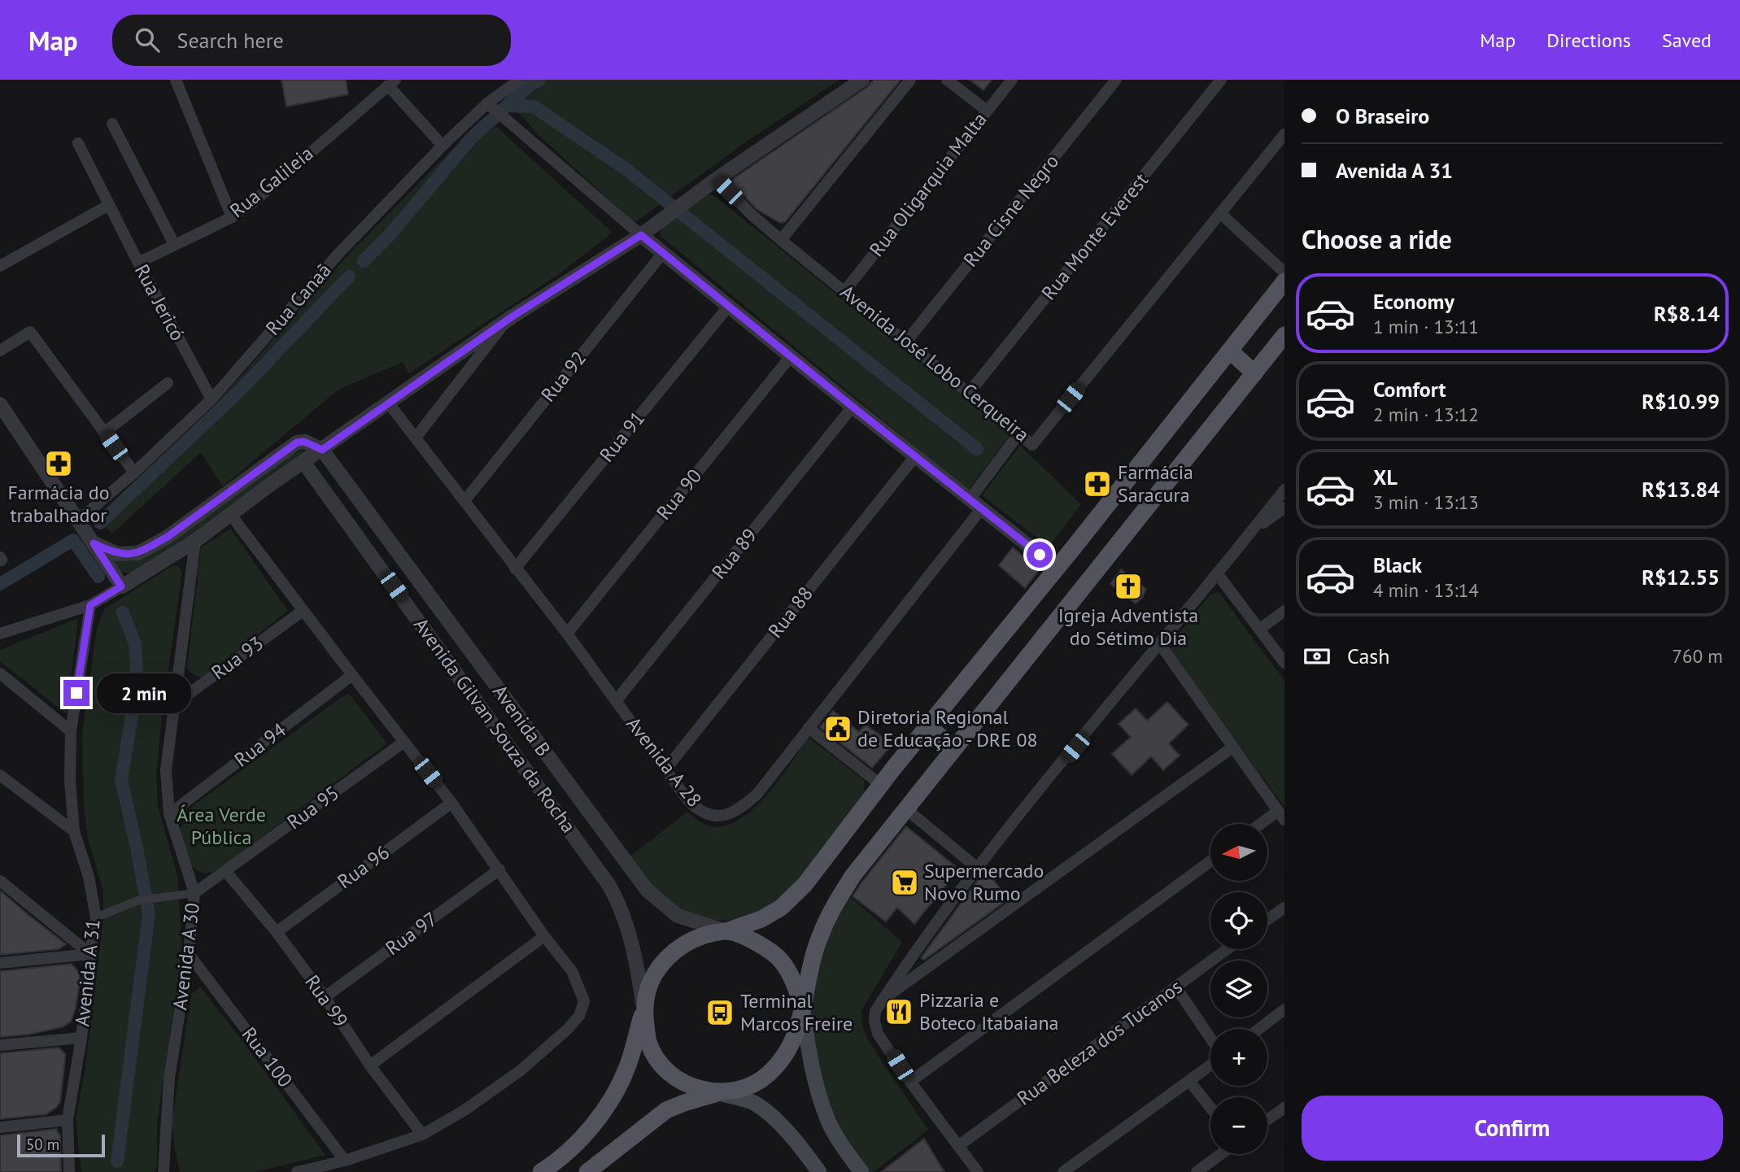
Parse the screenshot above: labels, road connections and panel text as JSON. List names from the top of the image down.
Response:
{
  "streets": {
    "street": [
      "Rua Galileia",
      "Rua Oligarquia Malta",
      "Rua Cisne Negro",
      "Rua Monte Everest",
      "Rua Canaã",
      "Rua Jericó",
      "Avenida José Lobo Cerqueira",
      "Rua 92",
      "Rua 91",
      "Rua 90",
      "Rua 89",
      "Rua 88",
      "Rua 93",
      "Avenida B",
      "Avenida Gilvan Souza da Rocha",
      "Rua 94",
      "Avenida A 28",
      "Rua 95",
      "Rua 96",
      "Rua 97",
      "Avenida A 30",
      "Avenida A 31",
      "Rua 99",
      "Rua Beleza dos Tucanos",
      "Rua 100"
    ]
  },
  "crossings": [
    ["Rua Galileia", "Rua Jericó"],
    ["Rua Oligarquia Malta", "Avenida José Lobo Cerqueira"],
    ["Rua Cisne Negro", "Avenida José Lobo Cerqueira"],
    ["Rua Monte Everest", "Avenida José Lobo Cerqueira"],
    ["Rua Canaã", "Rua Jericó"],
    ["Avenida José Lobo Cerqueira", "Avenida A 28"],
    ["Rua 92", "Avenida A 28"],
    ["Rua 91", "Avenida A 28"],
    ["Rua 90", "Avenida A 28"],
    ["Rua 89", "Avenida A 28"],
    ["Rua 88", "Avenida A 28"],
    ["Rua 93", "Avenida A 30"],
    ["Avenida B", "Avenida Gilvan Souza da Rocha"],
    ["Rua 94", "Avenida A 30"],
    ["Rua 95", "Avenida A 30"],
    ["Rua 95", "Rua 99"],
    ["Rua 96", "Rua 99"],
    ["Rua 97", "Rua 99"],
    ["Avenida A 30", "Rua 100"]
  ],
  "parks": ["Área Verde Pública"],
  "places": {
    "pharmacy": ["Farmácia do trabalhador", "Farmácia Saracura"],
    "church": ["Igreja Adventista do Sétimo Dia"],
    "public building": ["Diretoria Regional de Educação - DRE 08"],
    "supermarket": ["Supermercado Novo Rumo"],
    "restaurant": ["Pizzaria e Boteco Itabaiana"],
    "bus stop": ["Terminal Marcos Freire"]
  },
  "scale_bar": "50 m",
  "north": "left",
  "page": {
    "header": "Map",
    "search": "Search here",
    "nav": ["Map", "Directions", "Saved"],
    "banner": ["O Braseiro", "Avenida A 31"],
    "heading": "Choose a ride",
    "list": [
      {
        "name": "Economy",
        "note": "1 min · 13:11",
        "value": "R$8.14"
      },
      {
        "name": "Comfort",
        "note": "2 min · 13:12",
        "value": "R$10.99"
      },
      {
        "name": "XL",
        "note": "3 min · 13:13",
        "value": "R$13.84"
      },
      {
        "name": "Black",
        "note": "4 min · 13:14",
        "value": "R$12.55"
      }
    ],
    "pay": ["Cash", "760 m"],
    "bubble": "2 min",
    "map_buttons": ["+", "−"],
    "buttons": "Confirm",
    "scale": "50 m"
  }
}
